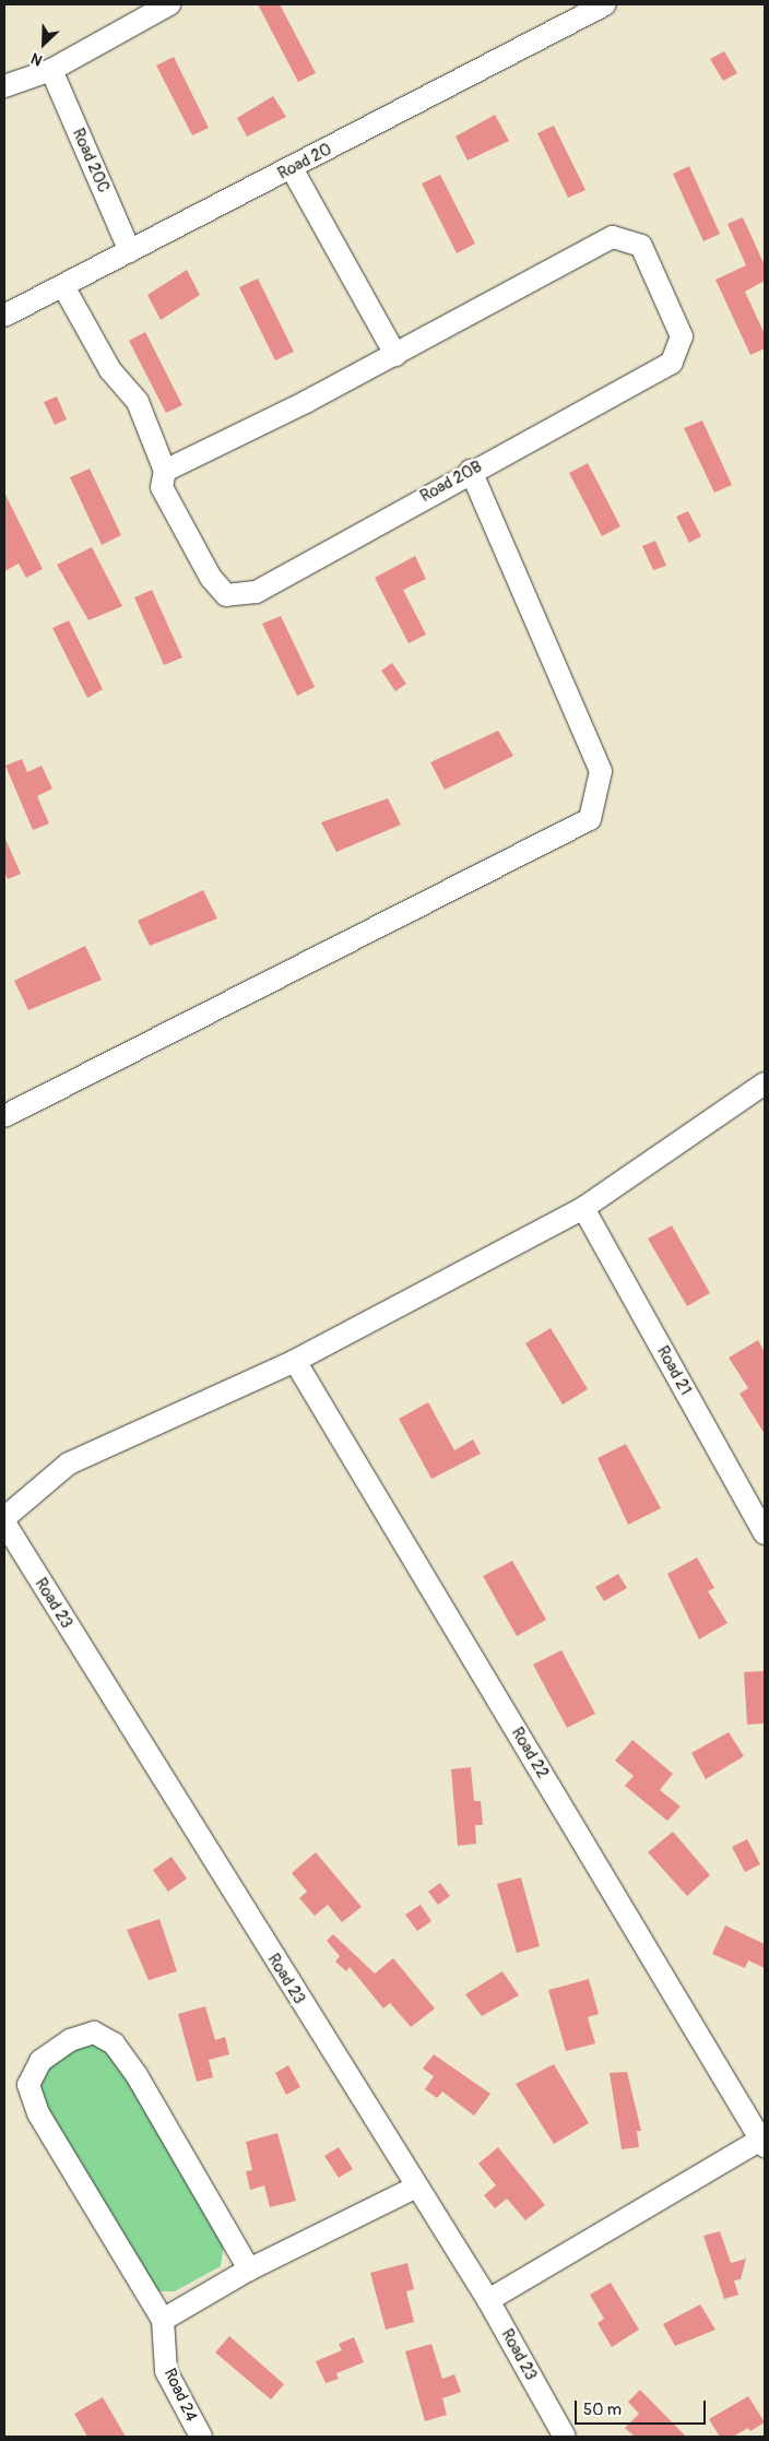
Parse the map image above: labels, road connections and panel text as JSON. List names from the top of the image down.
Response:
{
  "streets": {
    "street": [
      "Road 20C",
      "Road 20",
      "Road 20B",
      "Road 21",
      "Road 23",
      "Road 22",
      "Road 24"
    ]
  },
  "crossings": [
    ["Road 20C", "Road 20"]
  ],
  "scale_bar": "50 m",
  "north": "bottom left"
}
